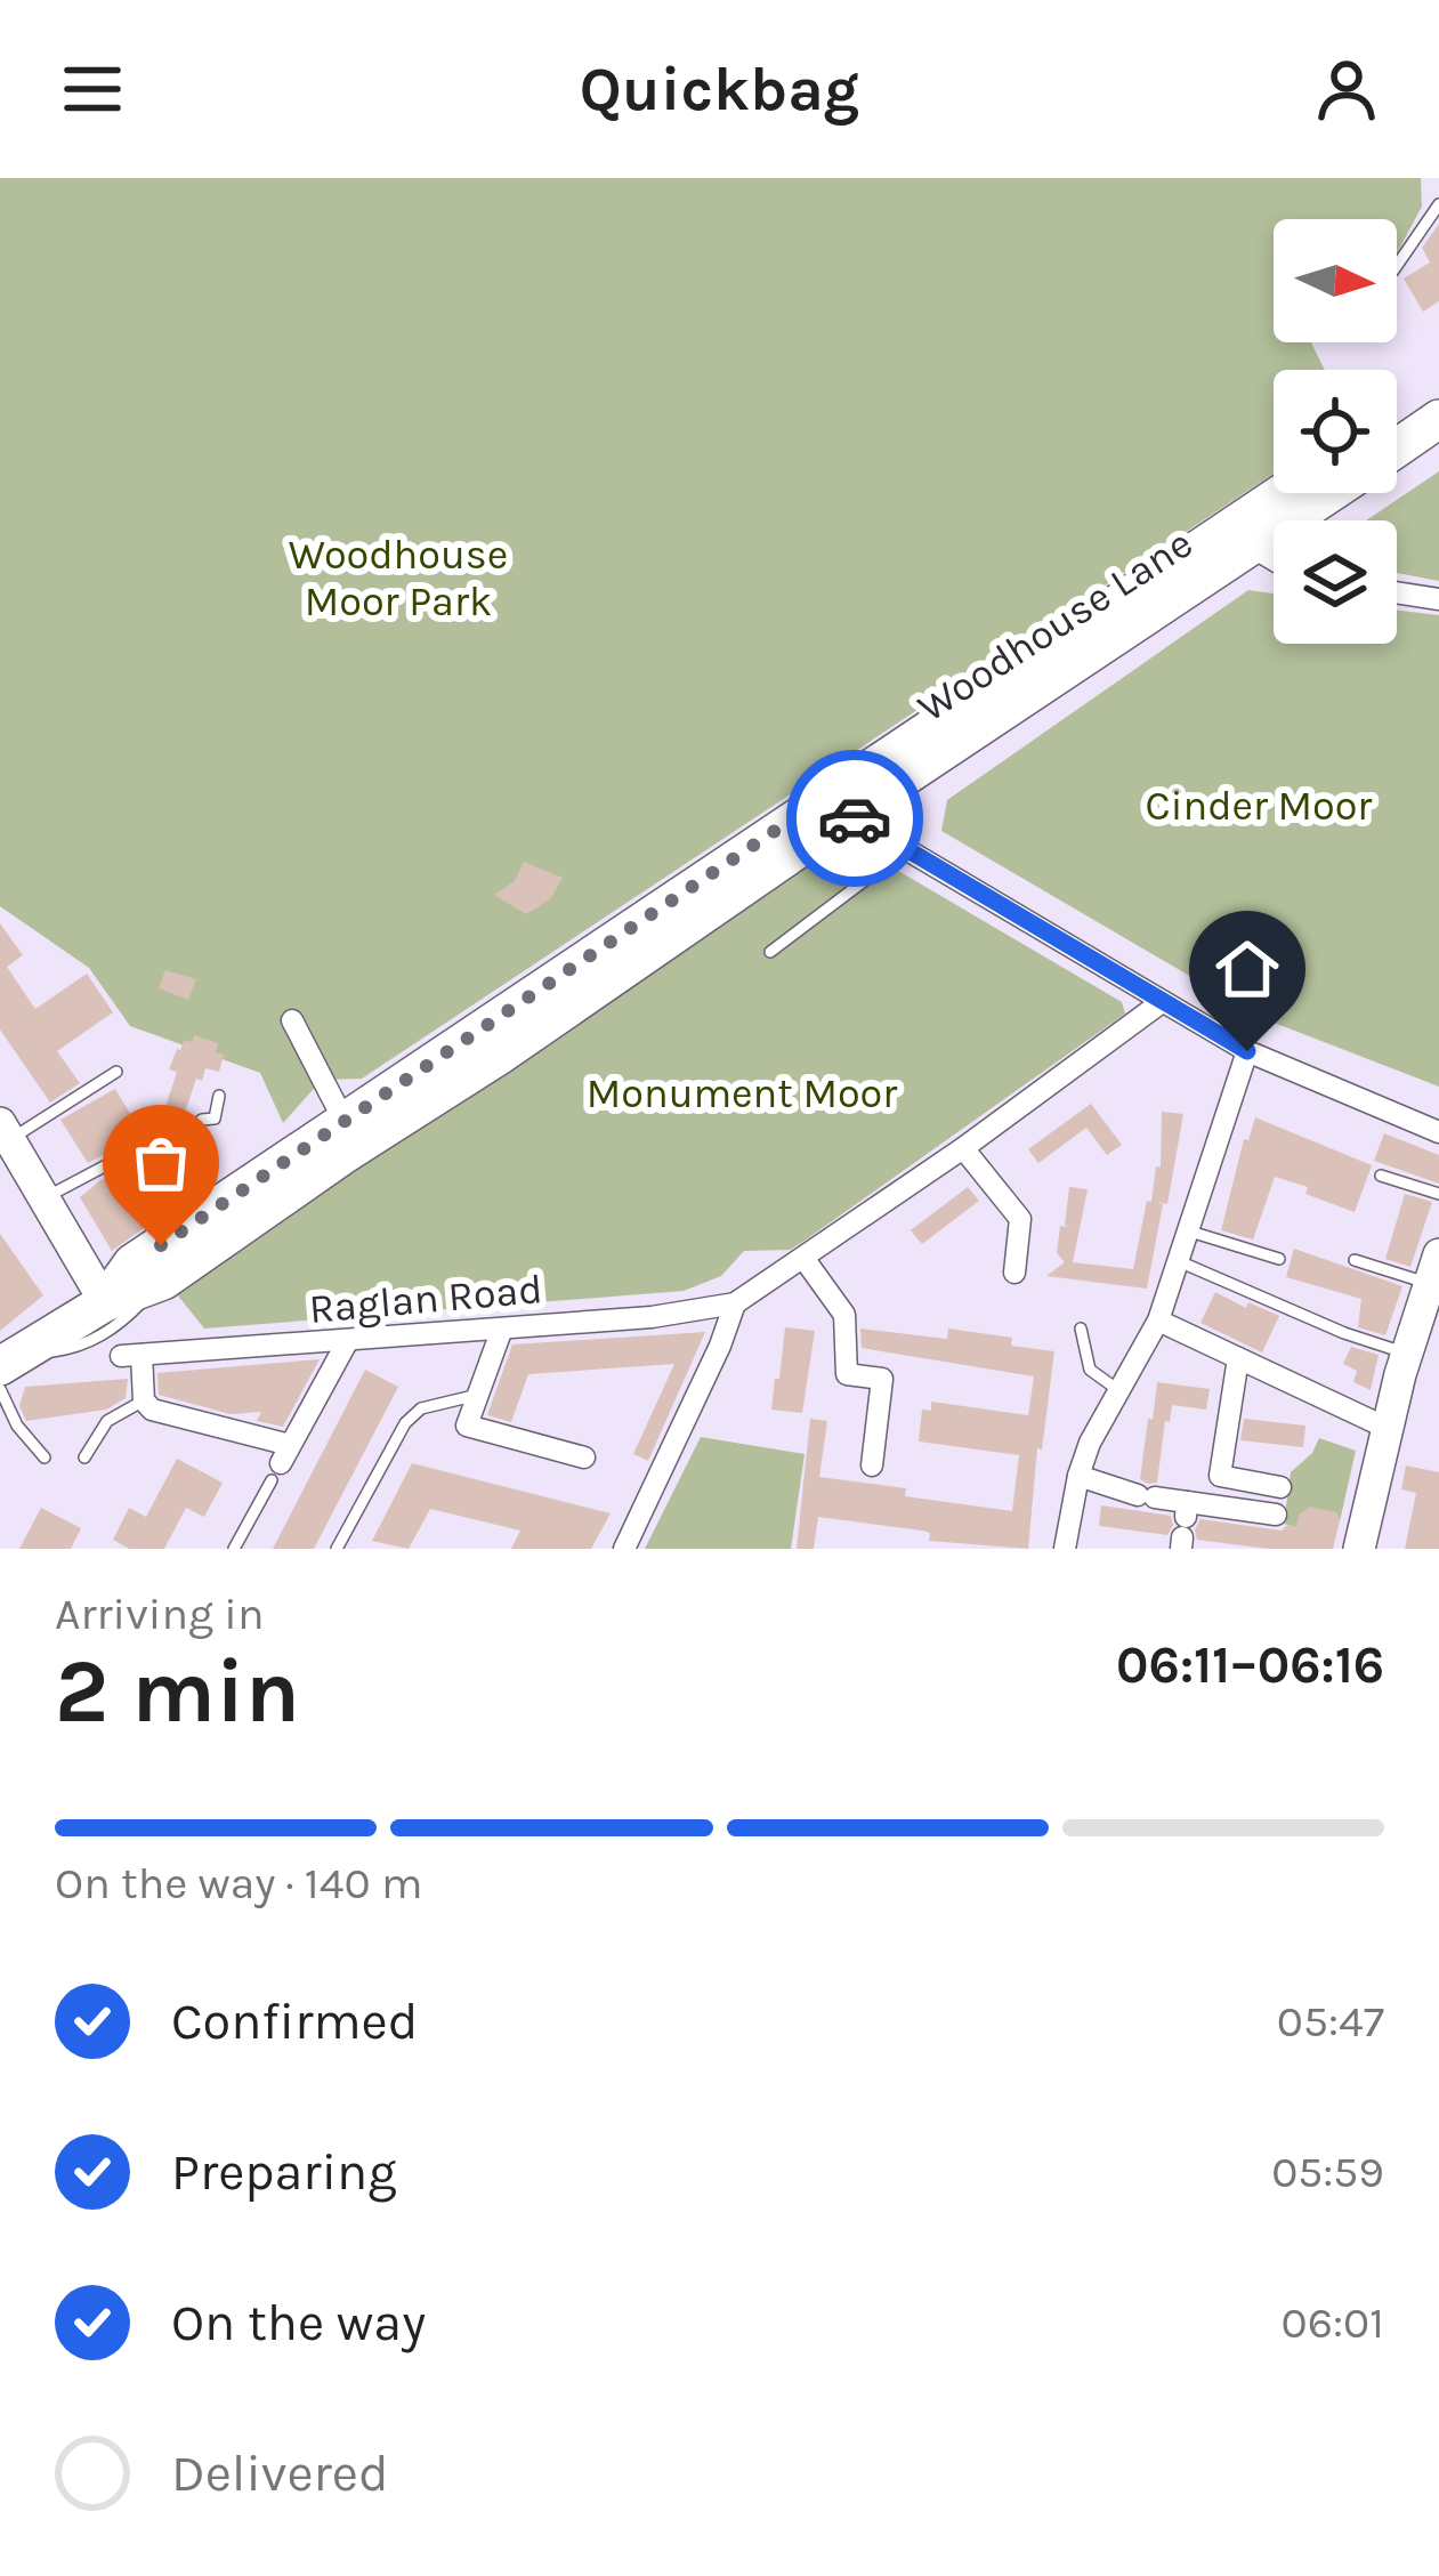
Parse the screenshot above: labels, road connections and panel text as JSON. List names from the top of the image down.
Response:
{
  "streets": {
    "highway": ["Woodhouse Lane"],
    "street": ["Raglan Road"]
  },
  "parks": ["Woodhouse Moor Park", "Cinder Moor", "Monument Moor"],
  "north": "right",
  "page": {
    "header": "Quickbag",
    "heading": ["2 min", "Arriving in", "06:11–06:16"],
    "bar": "On the way · 140 m",
    "list": [
      ["Confirmed", "05:47"],
      ["Preparing", "05:59"],
      ["On the way", "06:01"],
      "Delivered"
    ]
  }
}
